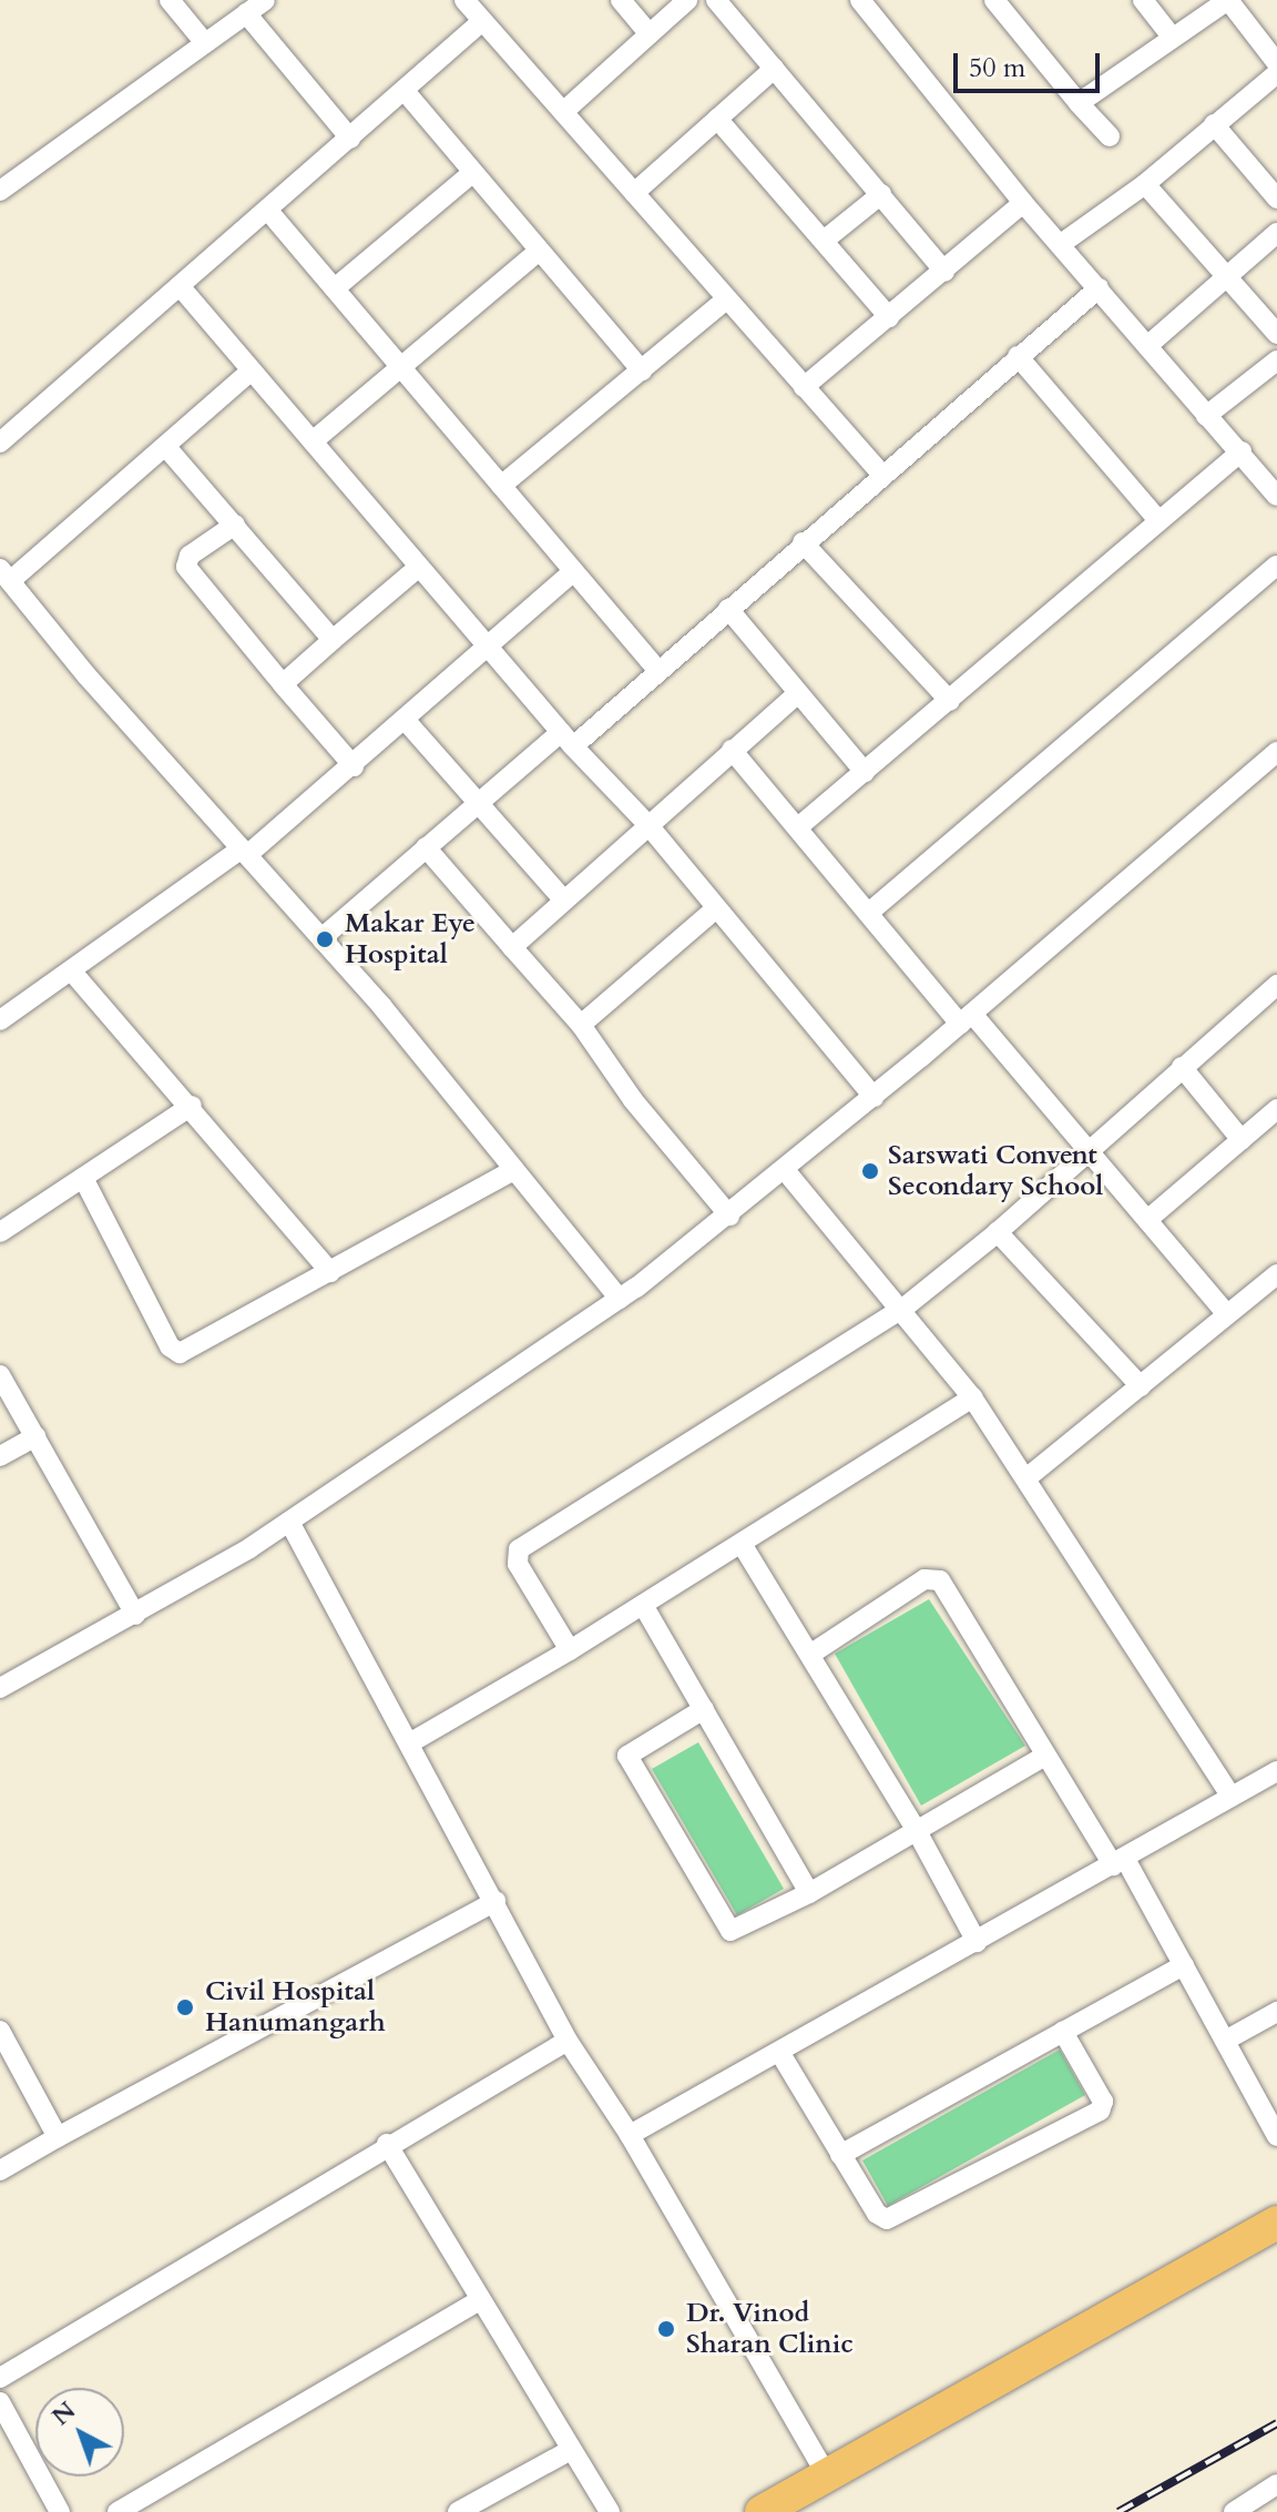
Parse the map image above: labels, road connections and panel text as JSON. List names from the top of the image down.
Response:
{
  "places": [
    "Makar Eye Hospital",
    "Sarswati Convent Secondary School",
    "Civil Hospital Hanumangarh",
    "Dr. Vinod Sharan Clinic"
  ],
  "scale_bar": "50 m",
  "north": "top left"
}
